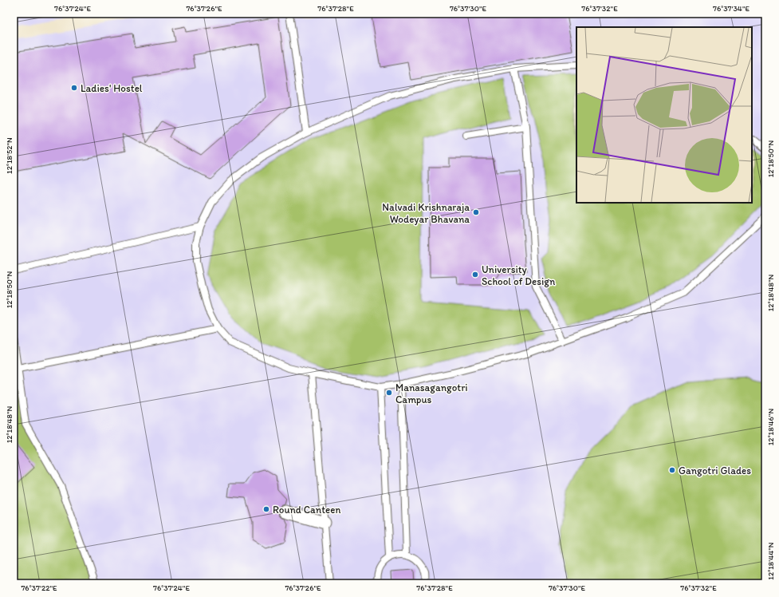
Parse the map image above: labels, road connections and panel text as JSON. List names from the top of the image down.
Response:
{
  "places": [
    "Ladies' Hostel",
    "Nalvadi Krishnaraja Wodeyar Bhavana",
    "University School of Design",
    "Manasagangotri Campus",
    "Gangotri Glades",
    "Round Canteen"
  ],
  "coordinates": [
    "76°37'24\"E",
    "76°37'26\"E",
    "76°37'28\"E",
    "76°37'30\"E",
    "76°37'32\"E",
    "76°37'34\"E",
    "12°18'52\"N",
    "12°18'50\"N",
    "12°18'48\"N",
    "12°18'46\"N",
    "12°18'44\"N",
    "76°37'22\"E"
  ]
}
